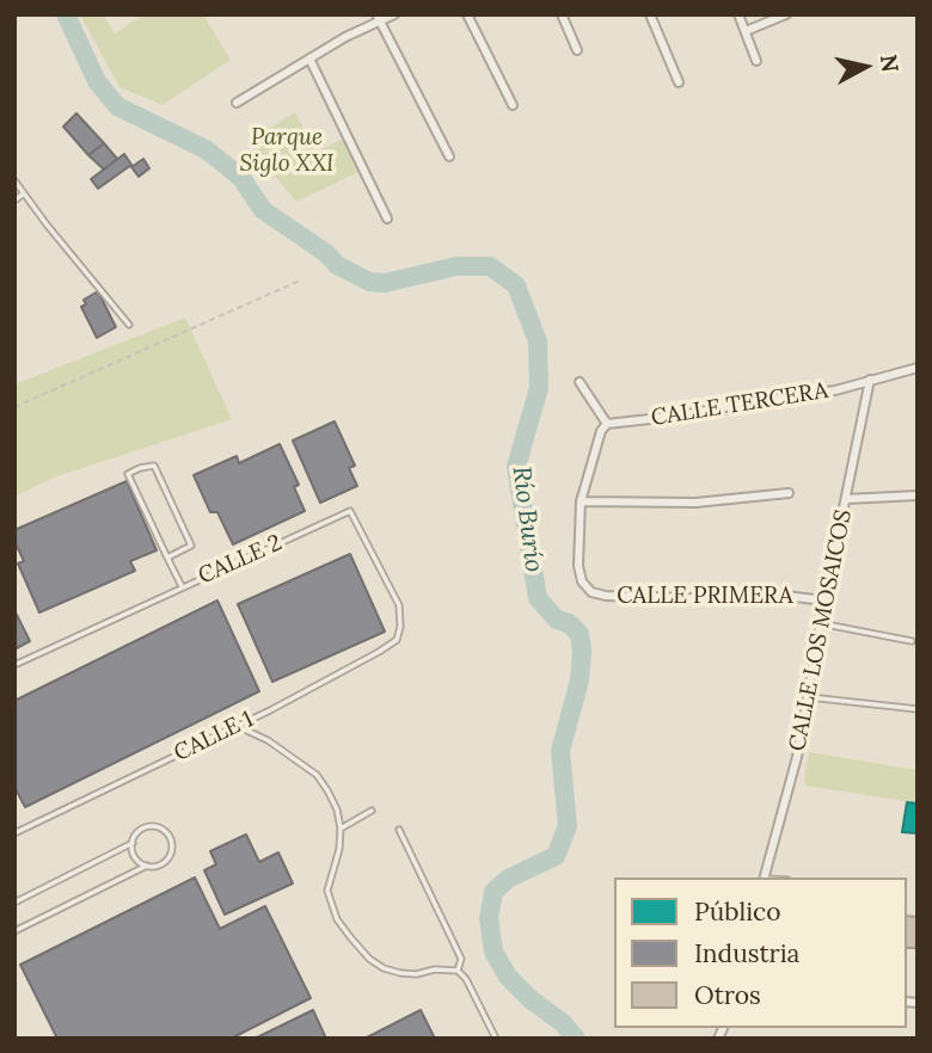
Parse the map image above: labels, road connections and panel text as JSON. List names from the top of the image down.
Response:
{
  "streets": {
    "street": ["CALLE TERCERA", "CALLE PRIMERA", "CALLE LOS MOSAICOS"],
    "lane": ["CALLE 2", "CALLE 1"]
  },
  "crossings": [
    ["CALLE TERCERA", "CALLE LOS MOSAICOS"],
    ["CALLE 2", "CALLE 1"],
    ["CALLE PRIMERA", "CALLE LOS MOSAICOS"]
  ],
  "water": ["Río Burío"],
  "parks": ["Parque Siglo XXI"],
  "legend": ["Público", "Industria", "Otros"],
  "north": "right"
}
